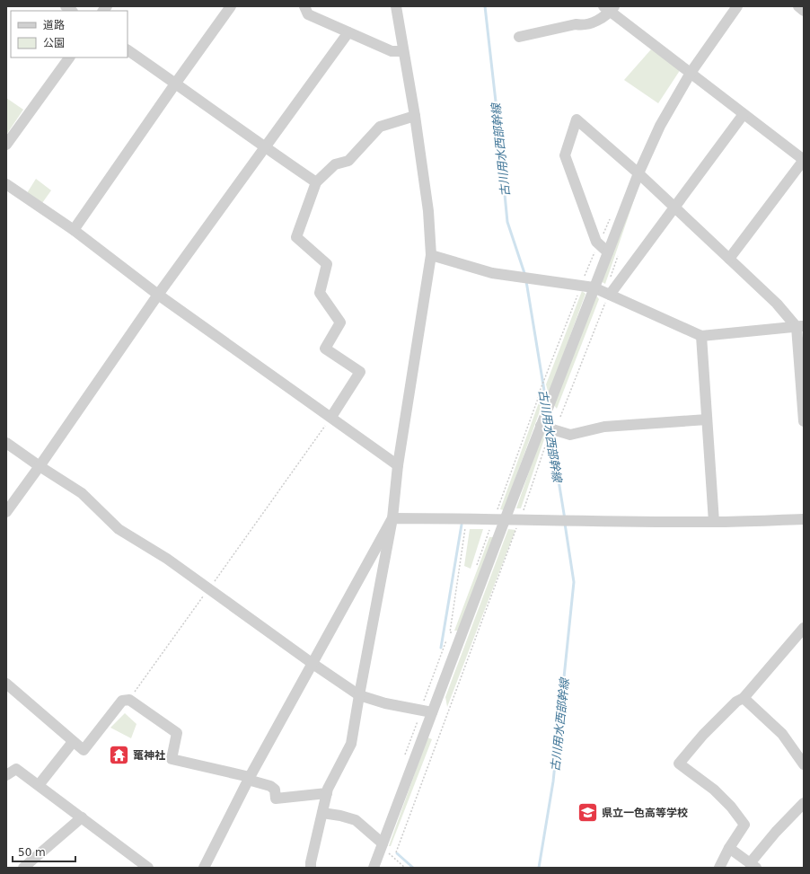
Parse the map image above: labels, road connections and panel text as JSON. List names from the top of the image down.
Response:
{
  "water": ["古川用水西部幹線"],
  "places": {
    "temple": ["竃神社"],
    "school or university": ["県立一色高等学校"]
  },
  "legend": ["道路", "公園"],
  "scale_bar": "50 m"
}
